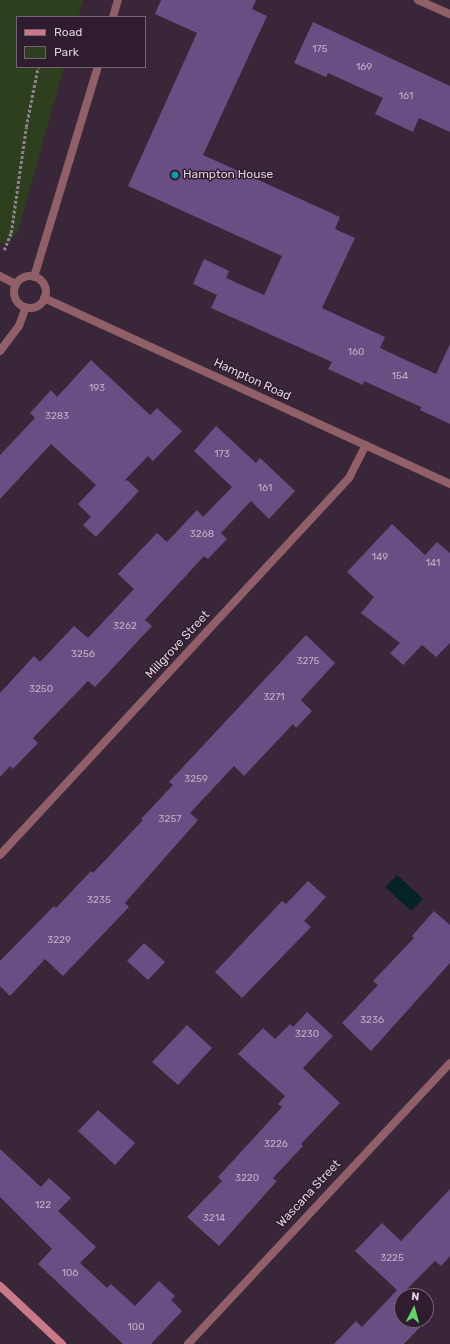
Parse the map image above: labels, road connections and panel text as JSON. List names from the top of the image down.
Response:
{
  "streets": {
    "street": ["Hampton Road", "Millgrove Street", "Wascana Street"]
  },
  "crossings": [
    ["Hampton Road", "Millgrove Street"]
  ],
  "places": ["Hampton House"],
  "house_numbers": [
    "175",
    "169",
    "161",
    "160",
    "154",
    "193",
    "3283",
    "173",
    "161",
    "3268",
    "149",
    "141",
    "3262",
    "3256",
    "3275",
    "3250",
    "3271",
    "3259",
    "3257",
    "3235",
    "3229",
    "3236",
    "3230",
    "3226",
    "3220",
    "122",
    "3214",
    "3225",
    "106",
    "100"
  ],
  "legend": ["Road", "Park"],
  "north": "top"
}
